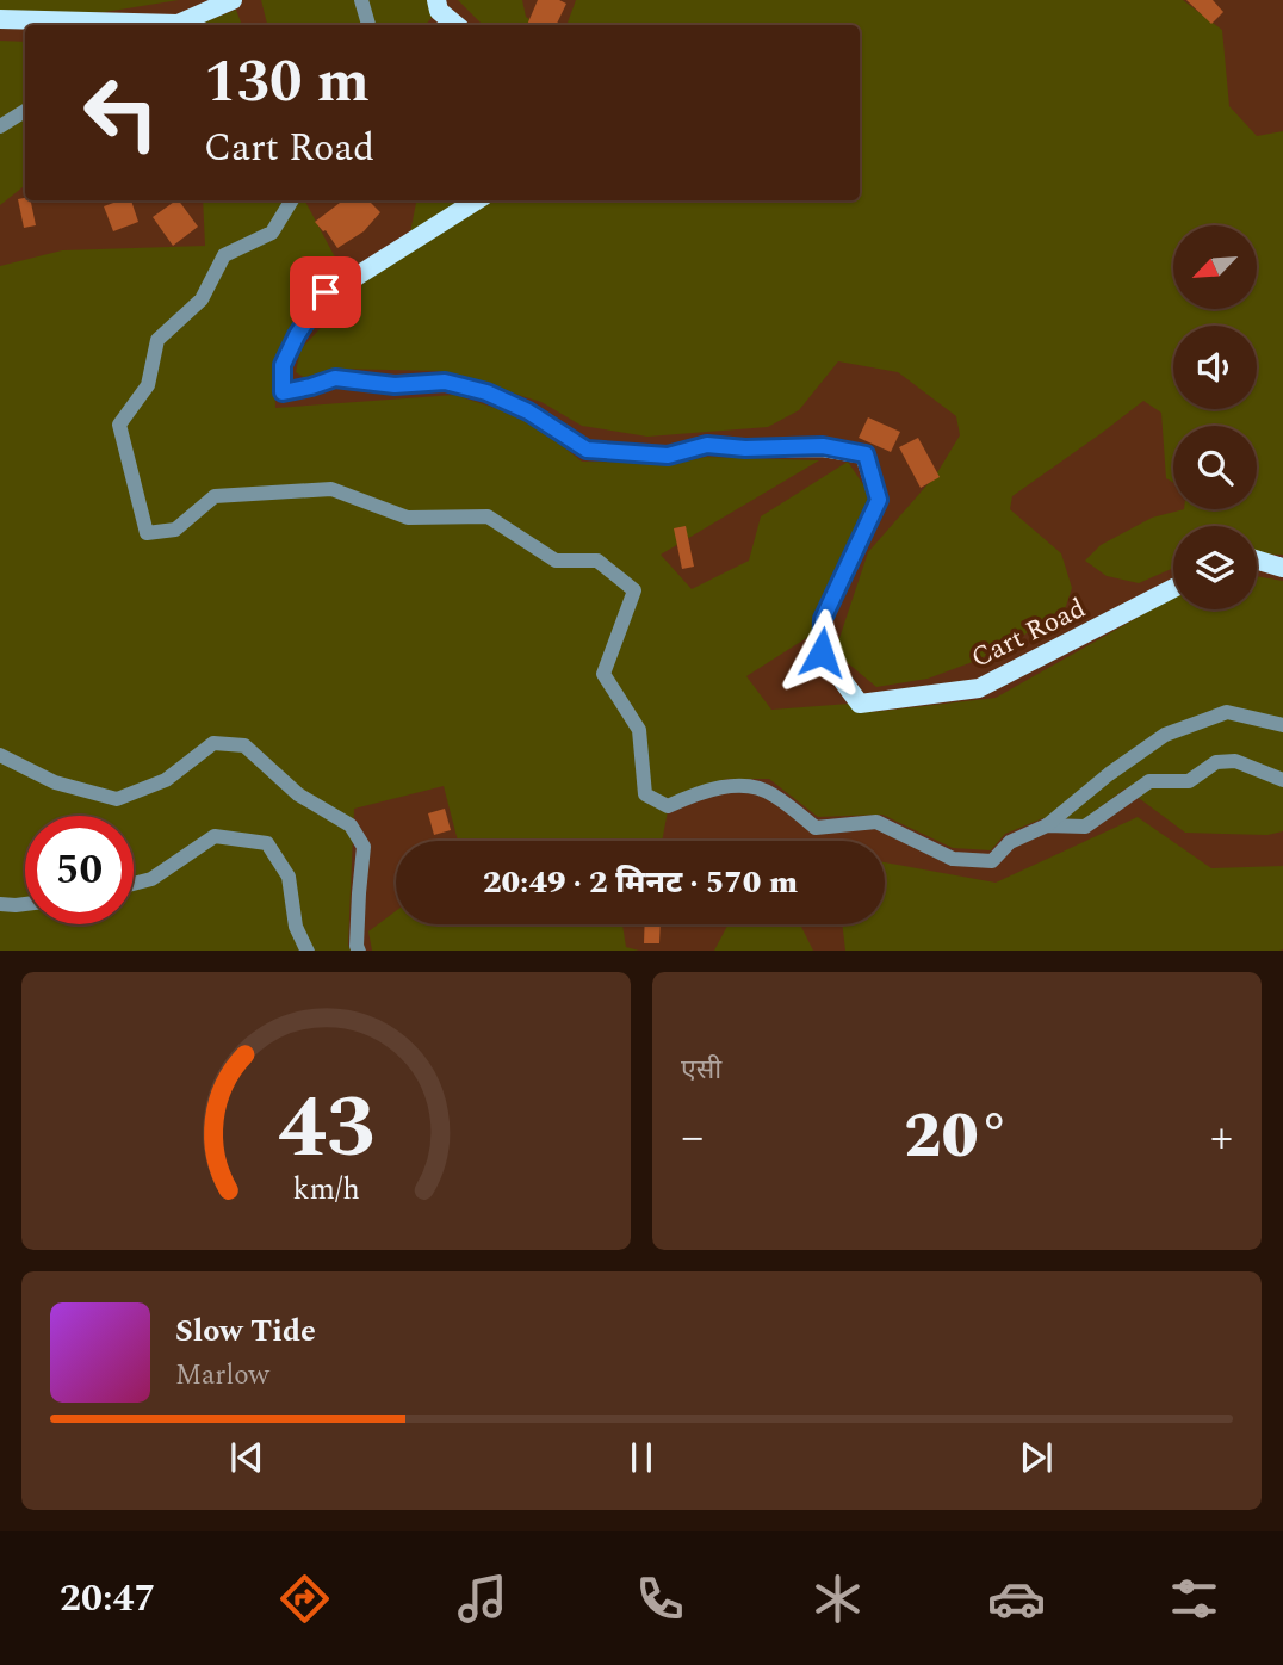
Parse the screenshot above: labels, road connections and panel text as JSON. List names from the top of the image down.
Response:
{
  "streets": {
    "main road": ["Cart Road"]
  },
  "north": "bottom left",
  "page": {
    "turn": ["130 m", "Cart Road"],
    "limit": "50",
    "trip": "20:49 · 2 मिनट · 570 m",
    "tile": "एसी",
    "heat": ["−", "20°", "+"],
    "song": ["Slow Tide", "Marlow"],
    "tabs": "20:47",
    "gauge": ["43", "km/h"]
  }
}
